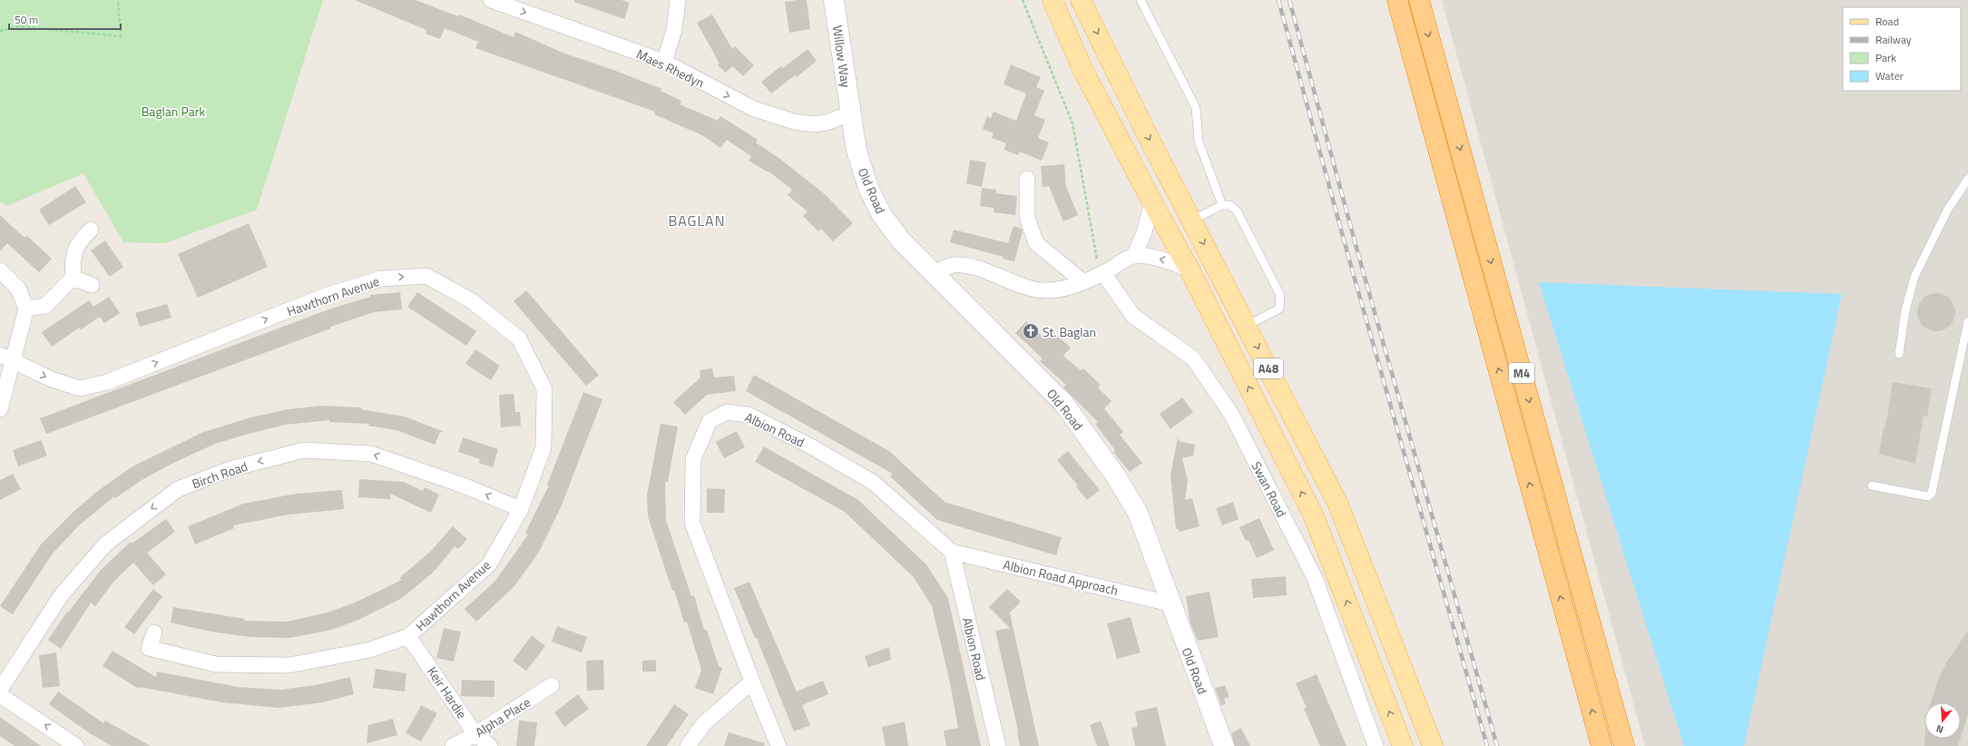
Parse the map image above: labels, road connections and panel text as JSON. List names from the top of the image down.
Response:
{
  "streets": {
    "highway": ["M4"],
    "main road": ["A48"],
    "street": [
      "Willow Way",
      "Maes Rhedyn",
      "Old Road",
      "Hawthorn Avenue",
      "Albion Road",
      "Birch Road",
      "Swan Road",
      "Albion Road Approach",
      "Keir Hardie",
      "Alpha Place"
    ]
  },
  "crossings": [
    ["Willow Way", "Maes Rhedyn"],
    ["Willow Way", "Old Road"],
    ["Maes Rhedyn", "Old Road"],
    ["Old Road", "Albion Road Approach"],
    ["Hawthorn Avenue", "Birch Road"],
    ["Hawthorn Avenue", "Keir Hardie"],
    ["Albion Road", "Albion Road Approach"],
    ["Keir Hardie", "Alpha Place"]
  ],
  "one_way": ["Maes Rhedyn", "Birch Road"],
  "districts": ["BAGLAN"],
  "parks": ["Baglan Park"],
  "places": {
    "church": ["St. Baglan"]
  },
  "legend": [
    "Road",
    "Railway",
    "Park",
    "Water"
  ],
  "scale_bar": "50 m",
  "north": "bottom"
}
